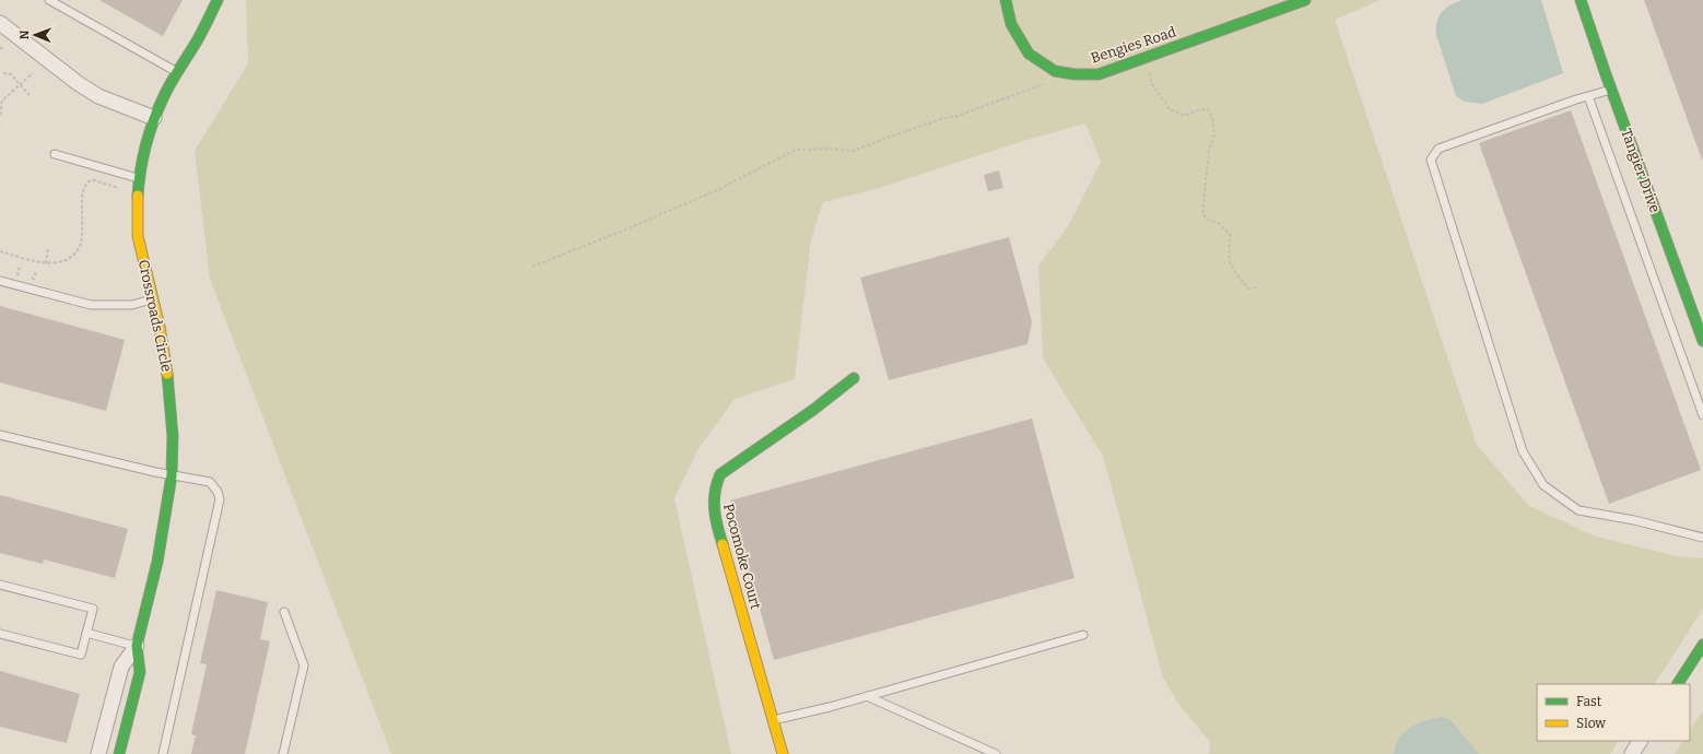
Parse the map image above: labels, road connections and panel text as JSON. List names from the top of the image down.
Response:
{
  "streets": {
    "street": [
      "Bengies Road",
      "Tangier Drive",
      "Crossroads Circle",
      "Pocomoke Court"
    ]
  },
  "legend": ["Fast", "Slow"],
  "north": "left"
}
